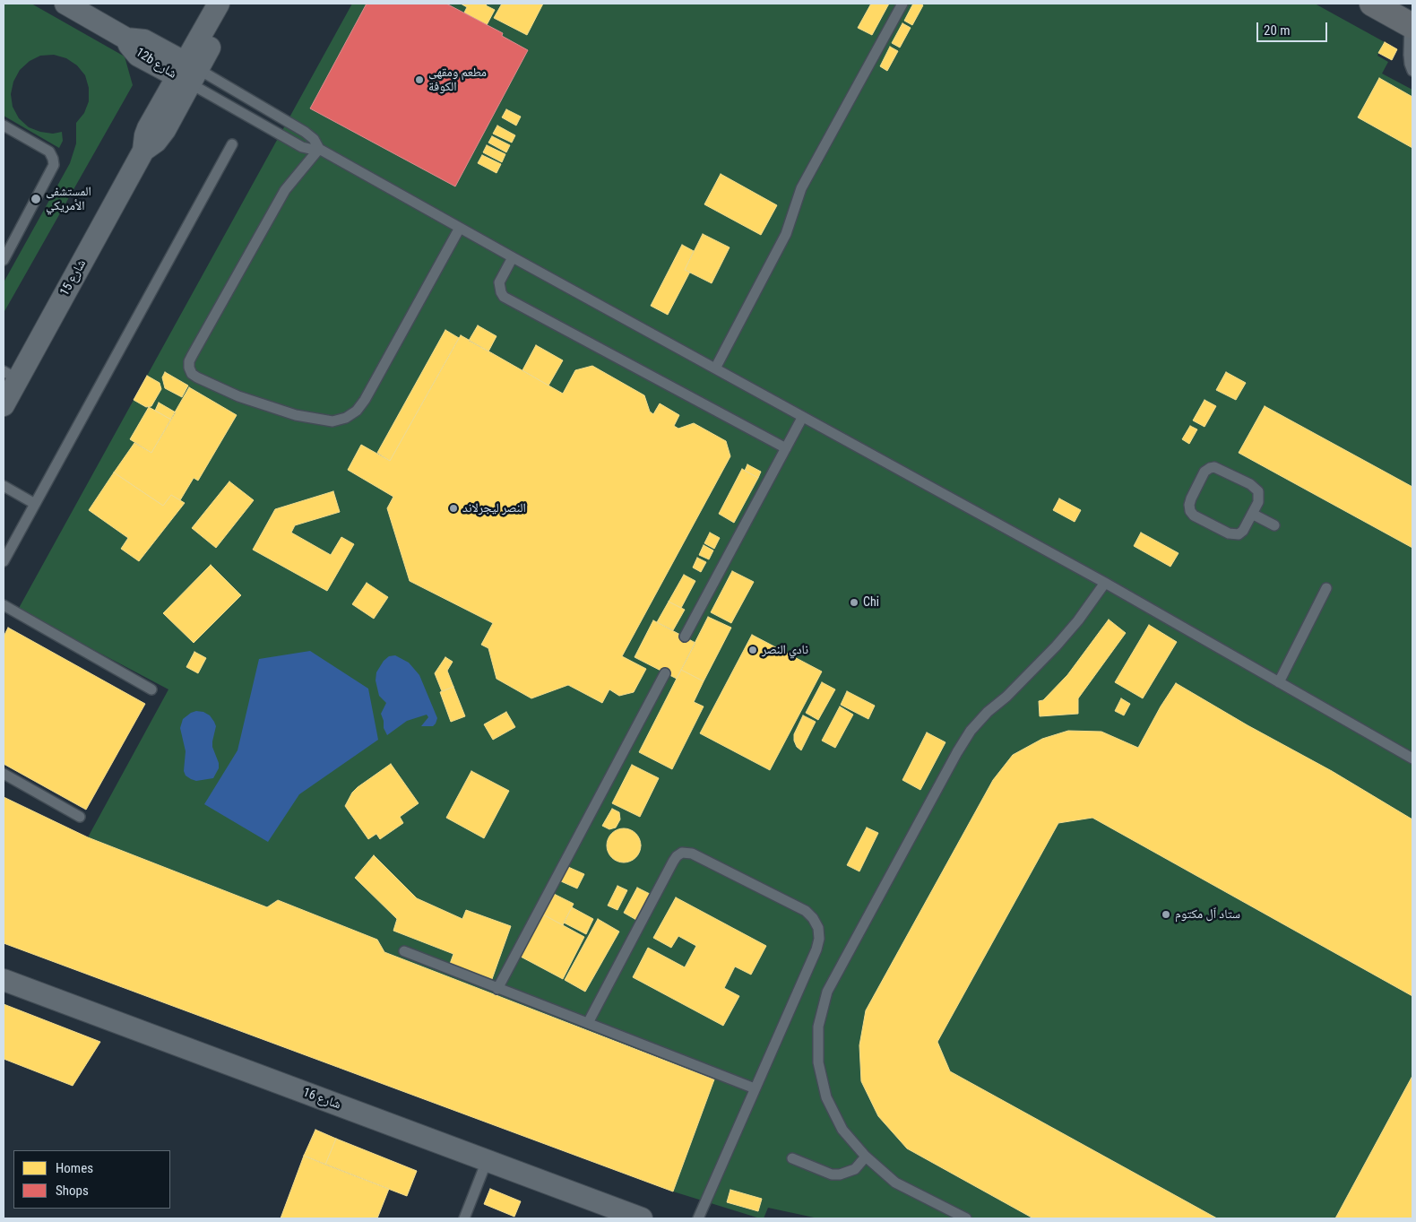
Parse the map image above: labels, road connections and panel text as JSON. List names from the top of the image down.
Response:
{
  "streets": {
    "street": ["12b شارع", "شارع 15", "شارع 16"]
  },
  "crossings": [
    ["12b شارع", "شارع 15"]
  ],
  "places": [
    "مطعم ومقهى الكوفة",
    "المستشفى الأمريكي",
    "النصر ليجرلاند",
    "Chi",
    "نادي النصر",
    "ستاد اّل مكتوم"
  ],
  "legend": ["Homes", "Shops"],
  "scale_bar": "20 m"
}
